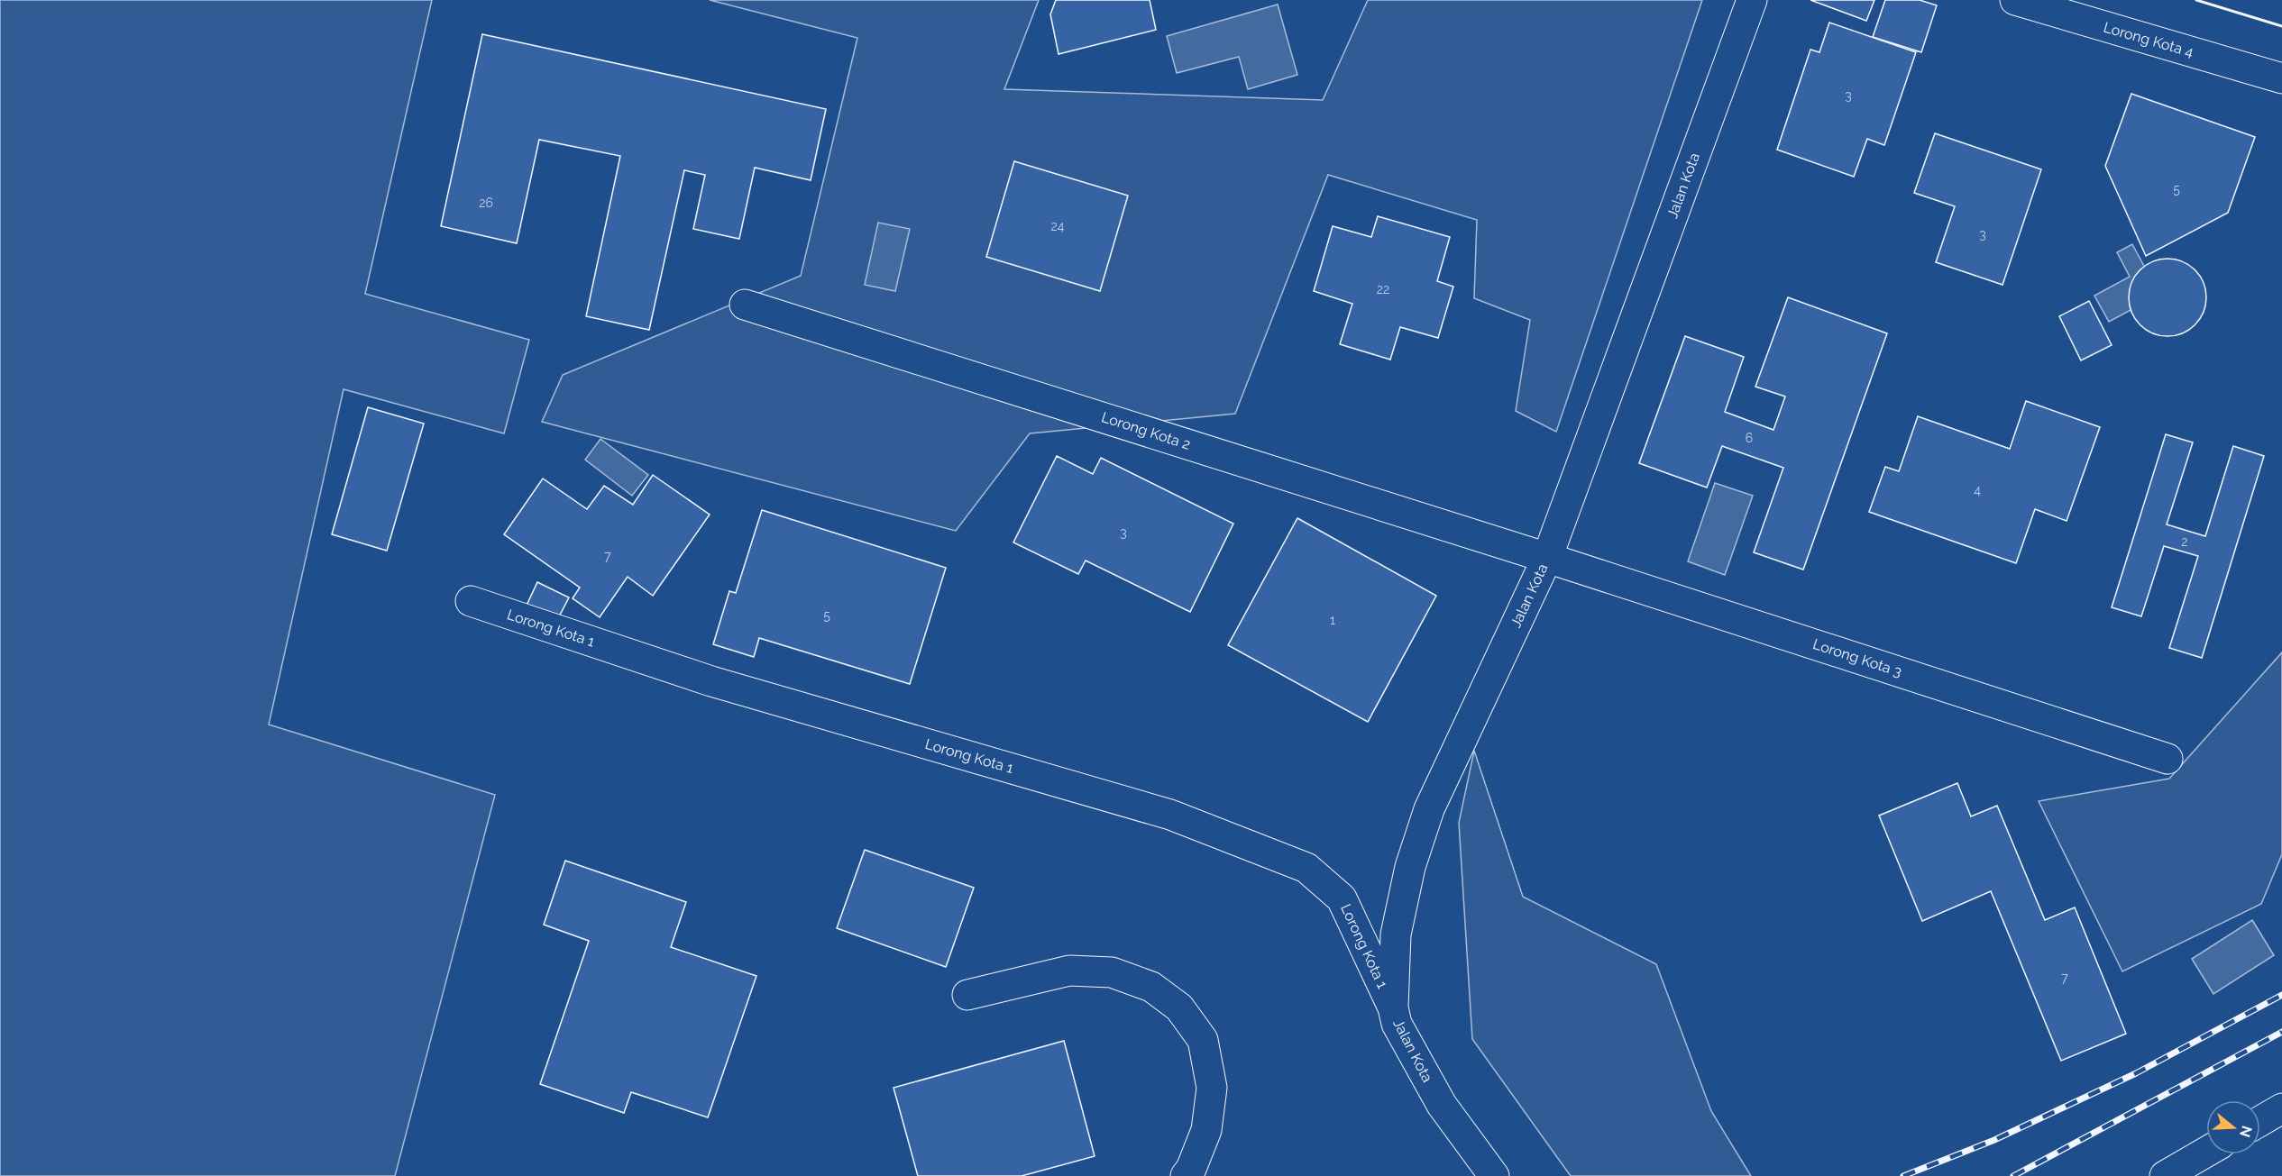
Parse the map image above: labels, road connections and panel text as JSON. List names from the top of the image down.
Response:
{
  "streets": {
    "street": [
      "Lorong Kota 4",
      "Jalan Kota",
      "Lorong Kota 2",
      "Lorong Kota 1",
      "Lorong Kota 3"
    ]
  },
  "crossings": [
    ["Jalan Kota", "Lorong Kota 2"],
    ["Jalan Kota", "Lorong Kota 1"],
    ["Jalan Kota", "Lorong Kota 3"],
    ["Lorong Kota 2", "Lorong Kota 3"]
  ],
  "house_numbers": [
    "3",
    "5",
    "26",
    "24",
    "3",
    "22",
    "6",
    "4",
    "3",
    "2",
    "7",
    "5",
    "1",
    "7"
  ],
  "north": "right"
}
